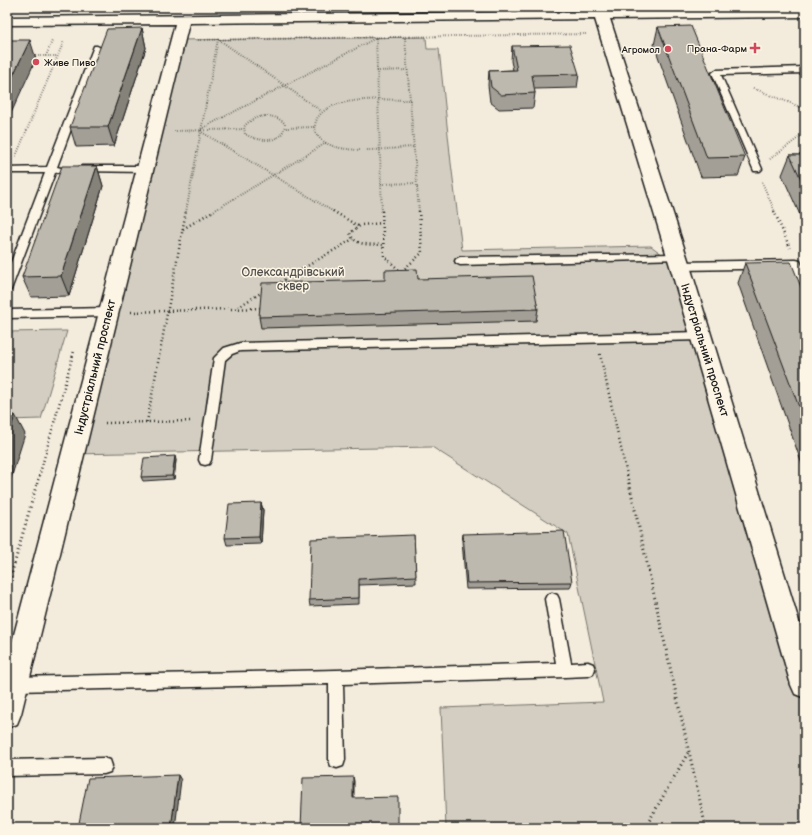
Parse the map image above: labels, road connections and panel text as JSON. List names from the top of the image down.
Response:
{
  "streets": {
    "street": ["Індустріальний проспект"]
  },
  "parks": ["Олександрівський сквер"],
  "places": {
    "health": ["Прана-Фарм"],
    "other": ["Агромол", "Живе Пиво"]
  }
}
